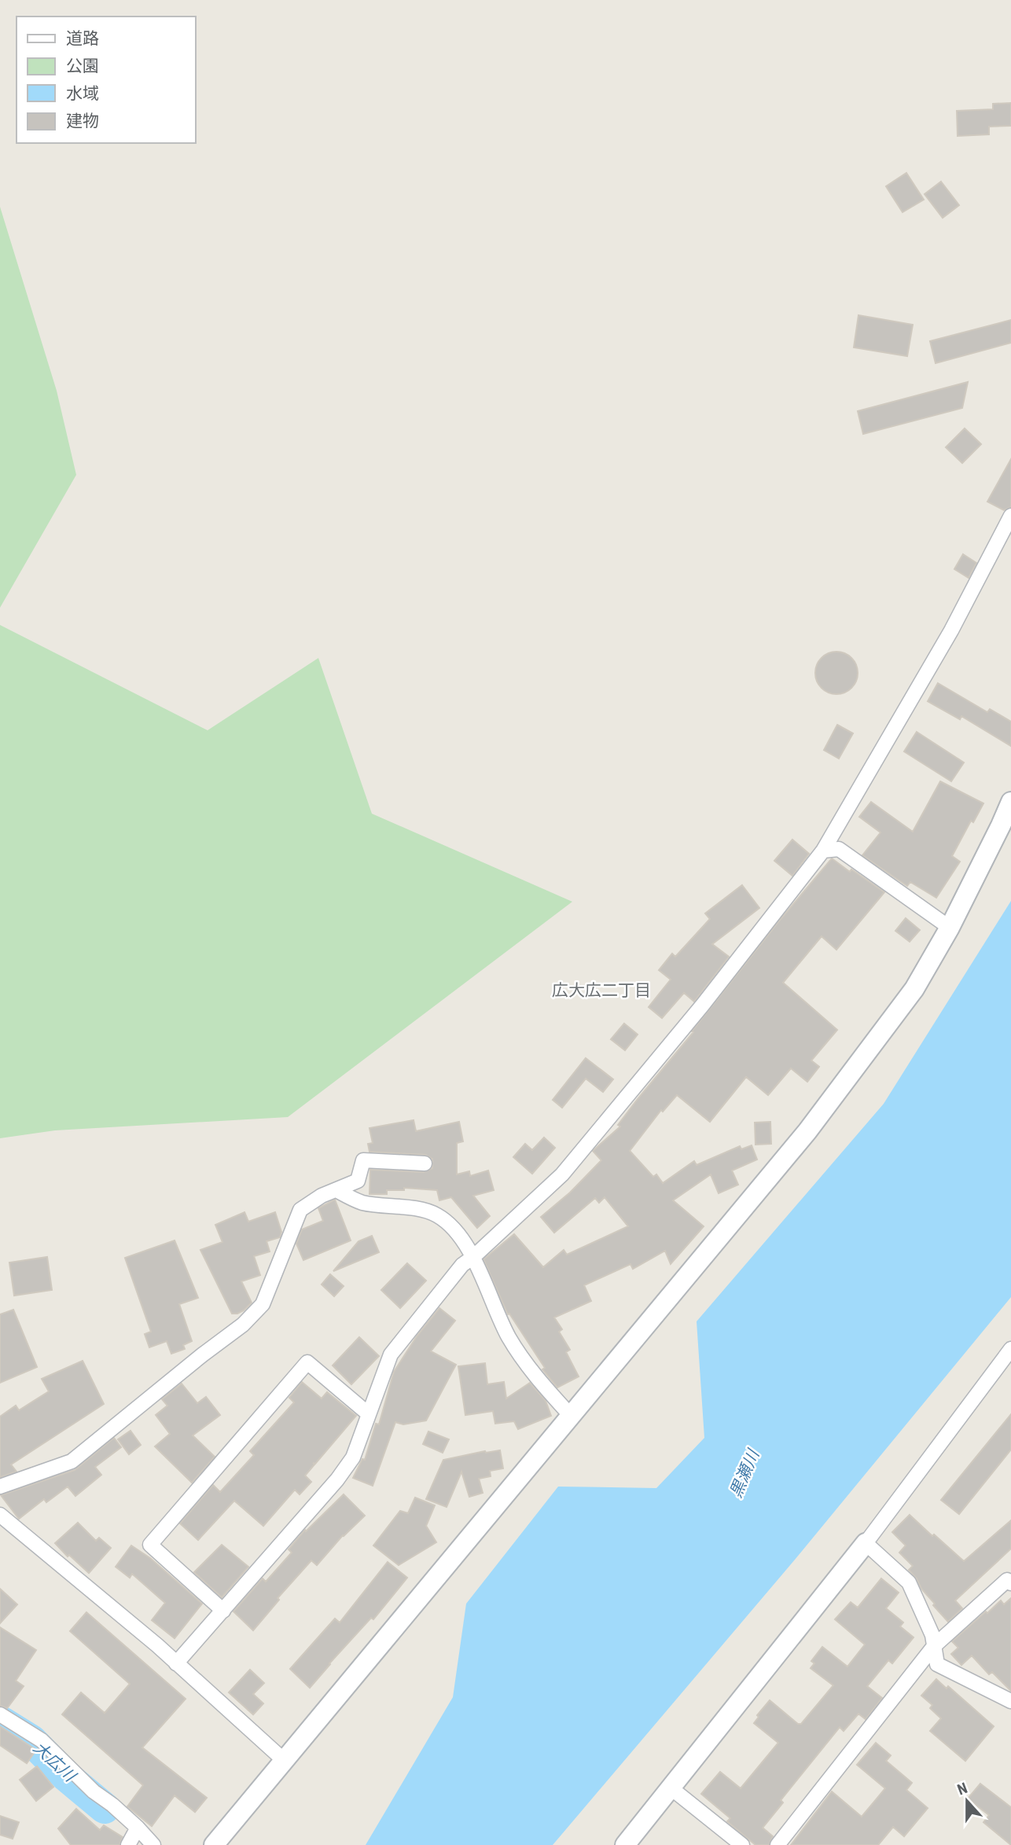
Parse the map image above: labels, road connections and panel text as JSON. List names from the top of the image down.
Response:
{
  "districts": ["広大広二丁目"],
  "water": ["黒瀬川", "大広川"],
  "legend": [
    "道路",
    "公園",
    "水域",
    "建物"
  ],
  "north": "top"
}
